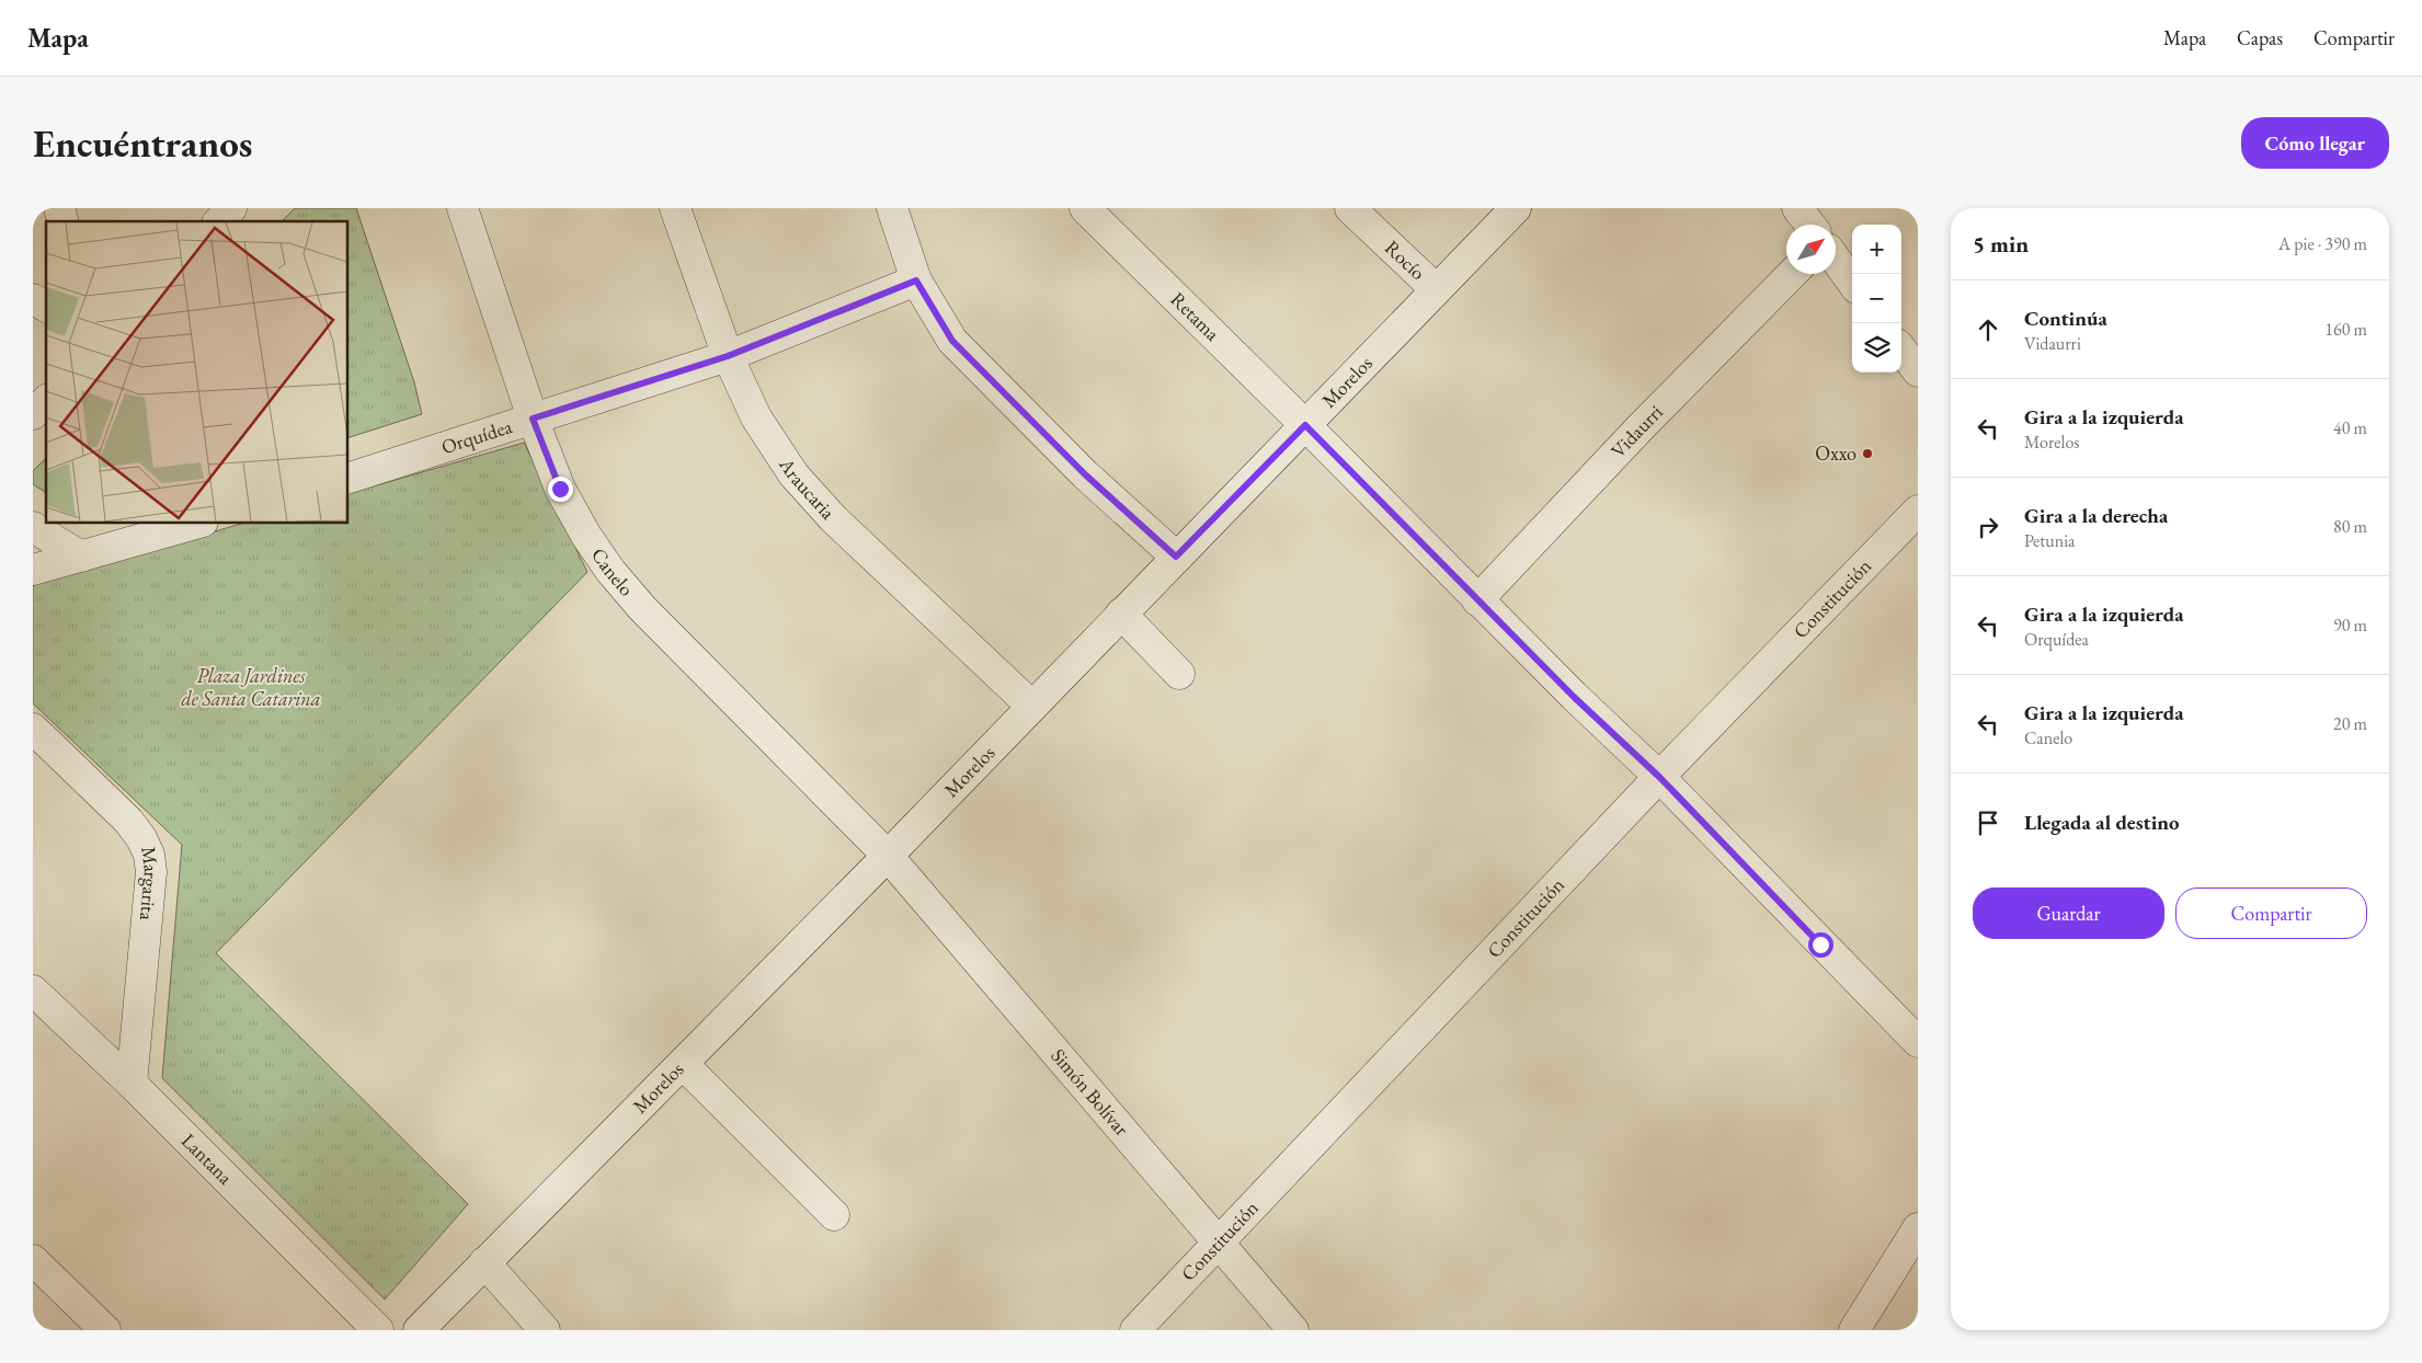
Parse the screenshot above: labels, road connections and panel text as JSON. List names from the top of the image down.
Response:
{
  "streets": {
    "street": [
      "Rocío",
      "Retama",
      "Morelos",
      "Vidaurri",
      "Orquídea",
      "Araucaria",
      "Canelo",
      "Constitución",
      "Margarita",
      "Simón Bolívar",
      "Lantana"
    ]
  },
  "crossings": [
    ["Rocío", "Morelos"],
    ["Retama", "Morelos"],
    ["Morelos", "Araucaria"],
    ["Morelos", "Canelo"],
    ["Morelos", "Simón Bolívar"],
    ["Orquídea", "Araucaria"],
    ["Orquídea", "Canelo"],
    ["Canelo", "Simón Bolívar"],
    ["Constitución", "Simón Bolívar"],
    ["Margarita", "Lantana"]
  ],
  "parks": ["Plaza Jardines de Santa Catarina"],
  "places": ["Oxxo"],
  "north": "top right",
  "page": {
    "header": "Mapa",
    "nav": ["Mapa", "Capas", "Compartir"],
    "buttons": [
      "Cómo llegar",
      ["Guardar", "Compartir"]
    ],
    "title": "Encuéntranos",
    "heading": ["5 min", "A pie · 390 m"],
    "map_buttons": ["+", "−"],
    "list": [
      ["Continúa", "Vidaurri", "160 m"],
      ["Gira a la izquierda", "Morelos", "40 m"],
      ["Gira a la derecha", "Petunia", "80 m"],
      ["Gira a la izquierda", "Orquídea", "90 m"],
      ["Gira a la izquierda", "Canelo", "20 m"],
      "Llegada al destino"
    ]
  }
}
